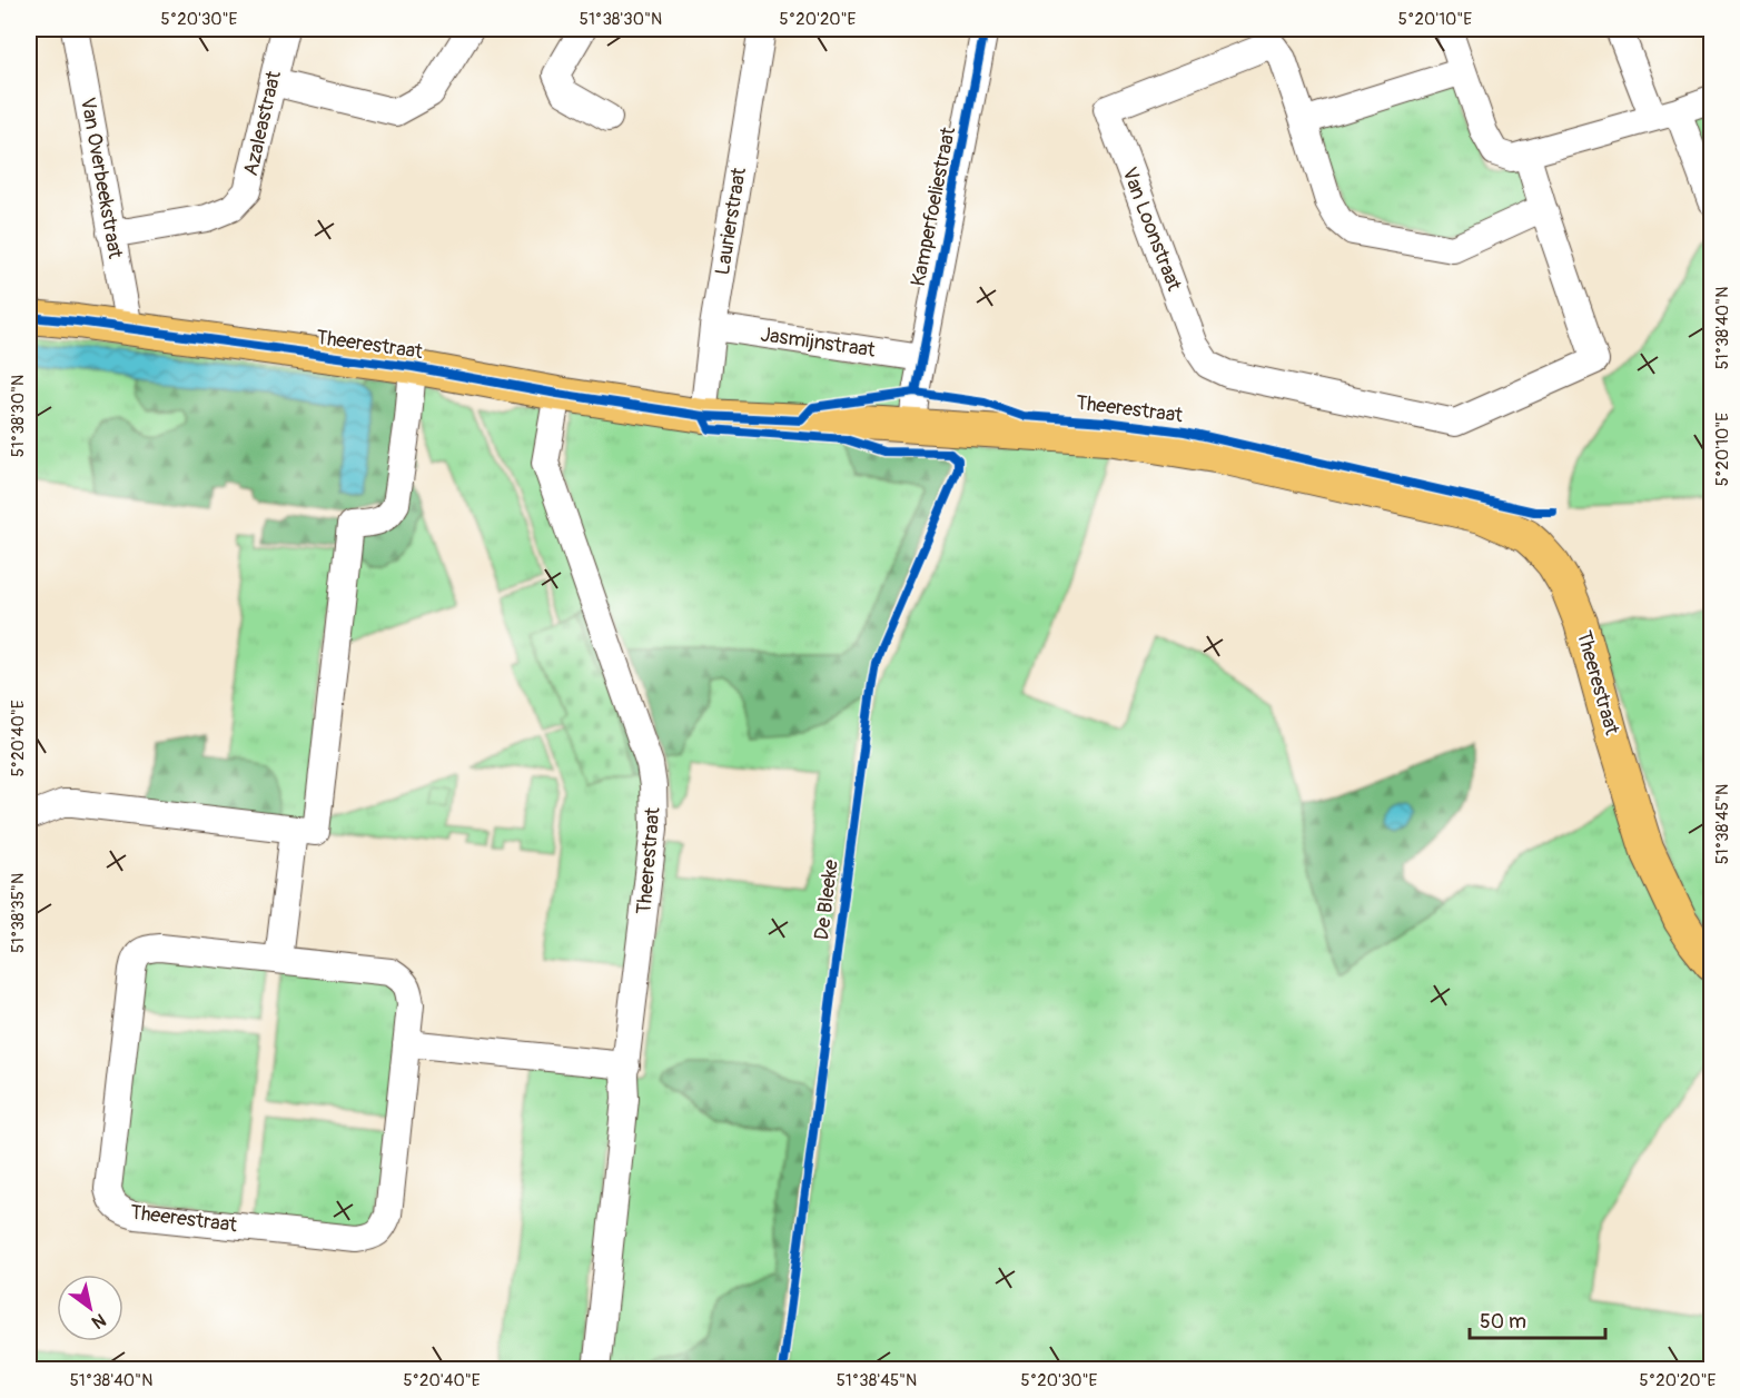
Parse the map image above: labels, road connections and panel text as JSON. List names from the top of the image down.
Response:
{
  "streets": {
    "main road": ["Theerestraat"],
    "street": [
      "Azaleastraat",
      "Van Overbeekstraat",
      "Kamperfoeliestraat",
      "Laurierstraat",
      "Van Loonstraat",
      "Jasmijnstraat"
    ],
    "cycle path": ["De Bleeke"]
  },
  "crossings": [
    ["Azaleastraat", "Van Overbeekstraat"],
    ["Van Overbeekstraat", "Theerestraat"],
    ["Kamperfoeliestraat", "Jasmijnstraat"],
    ["Kamperfoeliestraat", "Theerestraat"],
    ["Laurierstraat", "Jasmijnstraat"],
    ["Laurierstraat", "Theerestraat"]
  ],
  "scale_bar": "50 m",
  "north": "bottom right",
  "coordinates": [
    "5°20'30\"E",
    "51°38'30\"N",
    "5°20'20\"E",
    "5°20'10\"E",
    "51°38'40\"N",
    "5°20'40\"E",
    "51°38'45\"N",
    "51°38'35\"N"
  ]
}
